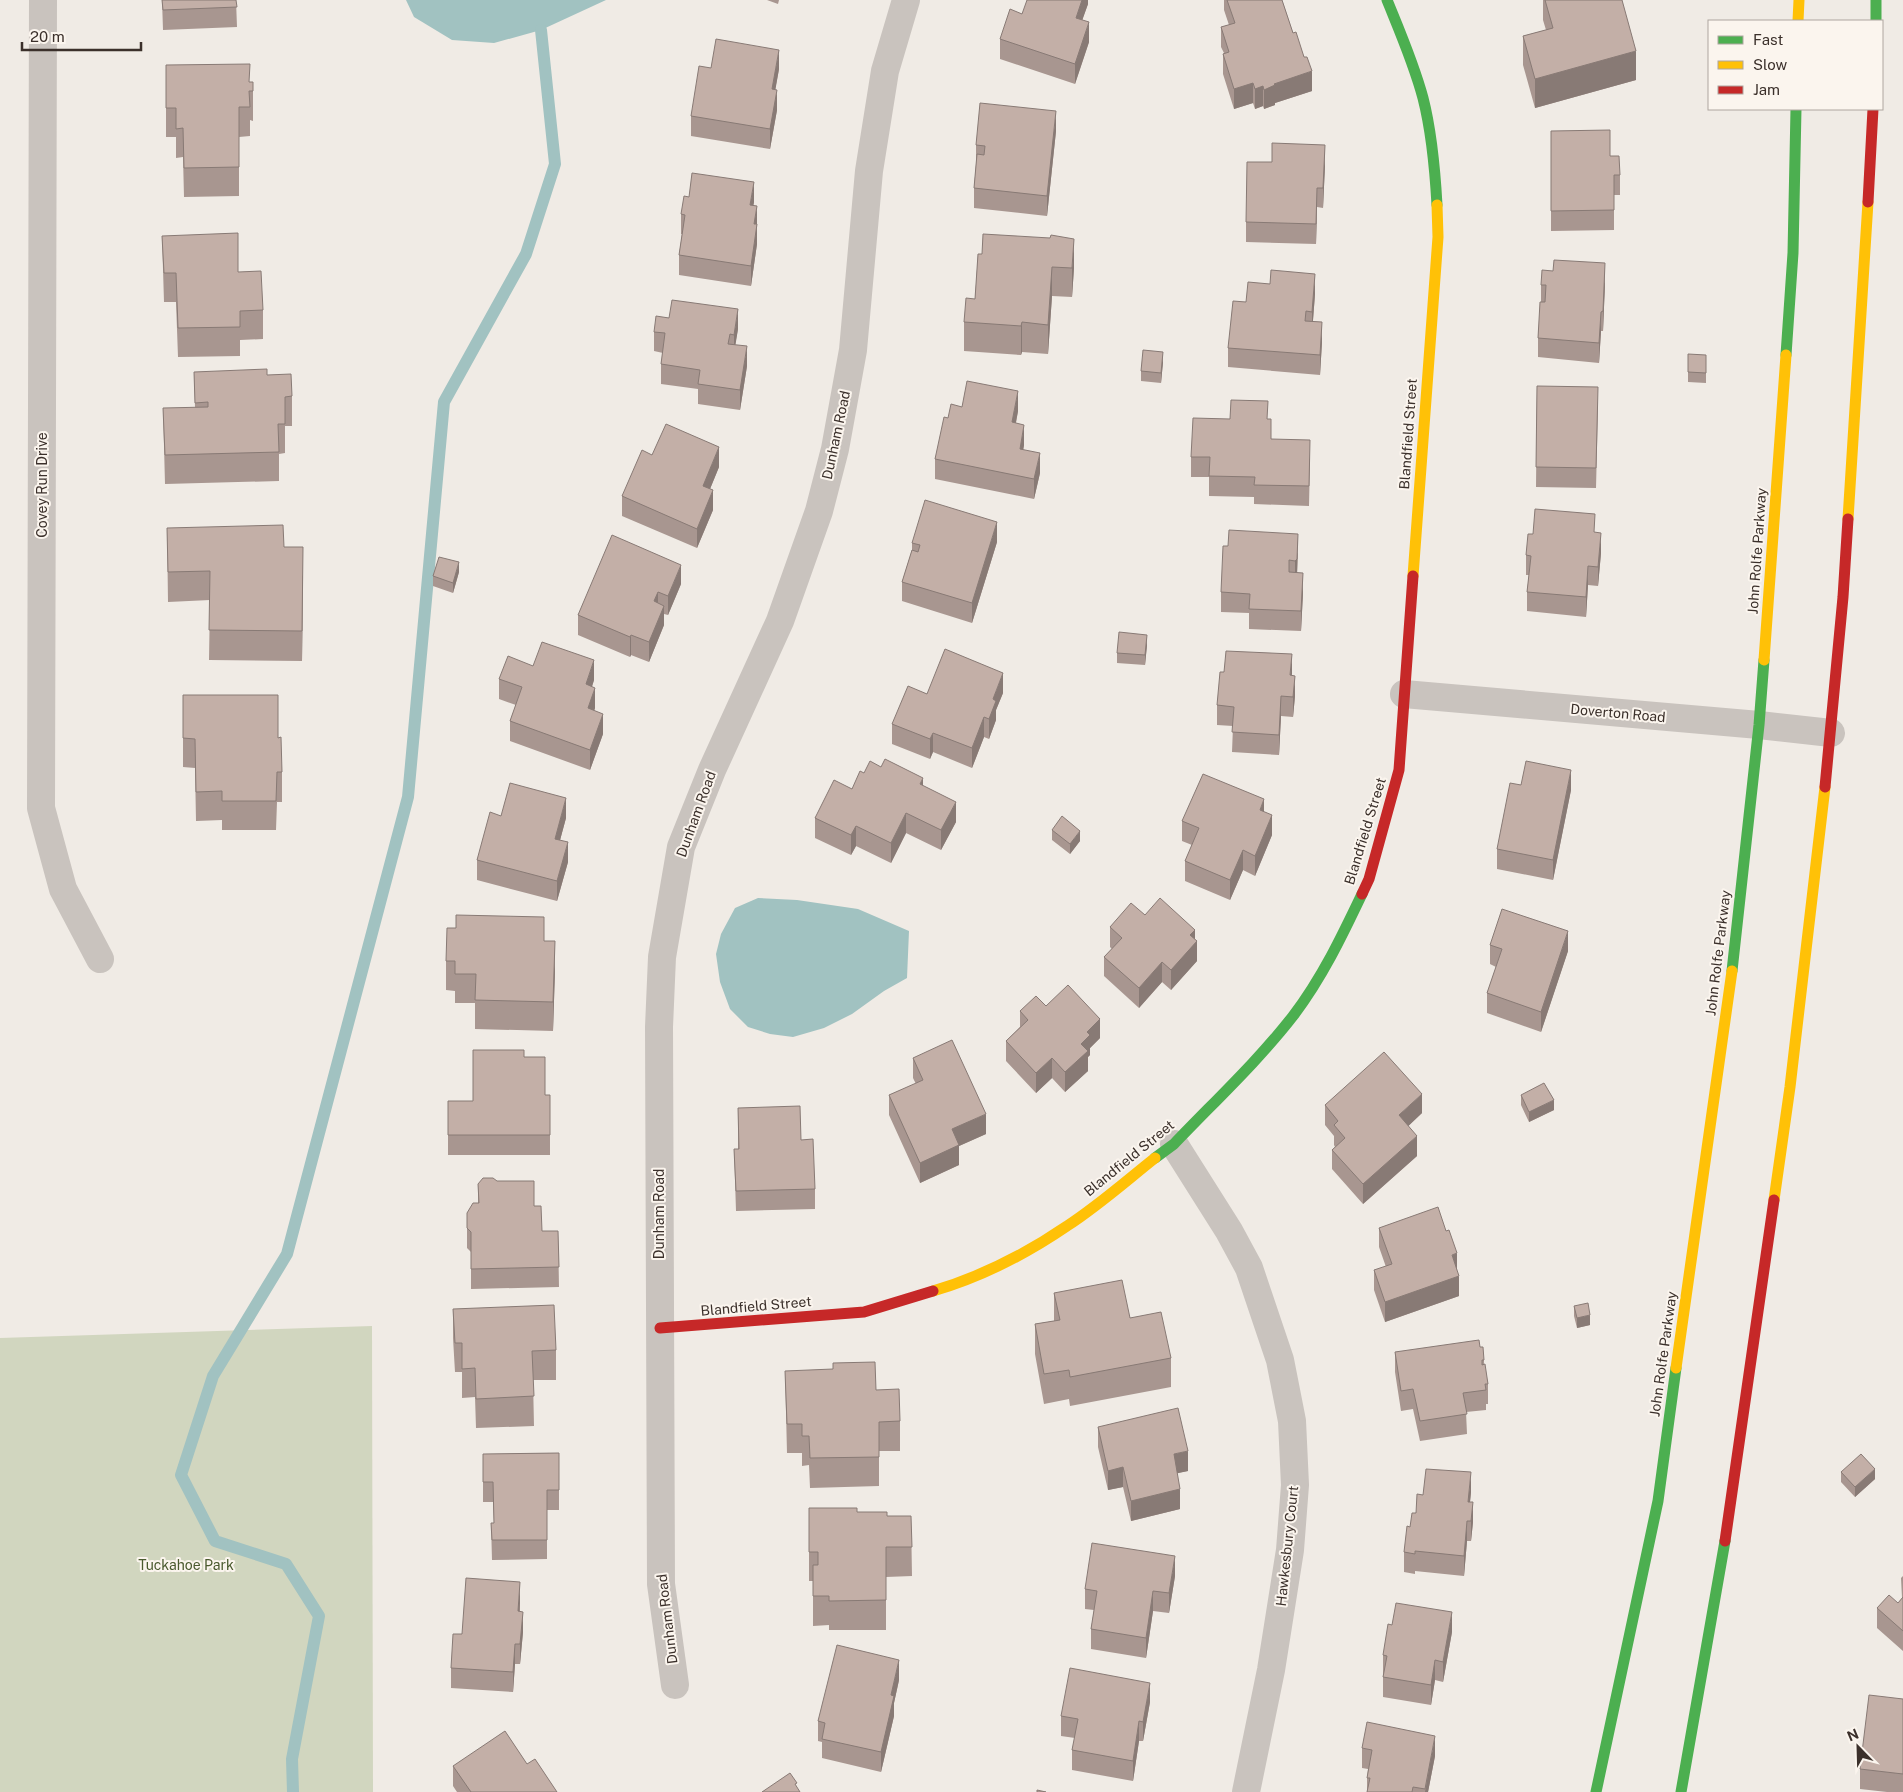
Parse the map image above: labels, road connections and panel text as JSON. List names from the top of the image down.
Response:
{
  "streets": {
    "main road": ["Blandfield Street", "John Rolfe Parkway"],
    "street": [
      "Dunham Road",
      "Covey Run Drive",
      "Doverton Road",
      "Hawkesbury Court"
    ]
  },
  "crossings": [
    ["Blandfield Street", "Dunham Road"],
    ["Blandfield Street", "Doverton Road"],
    ["Blandfield Street", "Hawkesbury Court"],
    ["John Rolfe Parkway", "Doverton Road"]
  ],
  "parks": ["Tuckahoe Park"],
  "legend": ["Fast", "Slow", "Jam"],
  "scale_bar": "20 m",
  "north": "top left"
}
